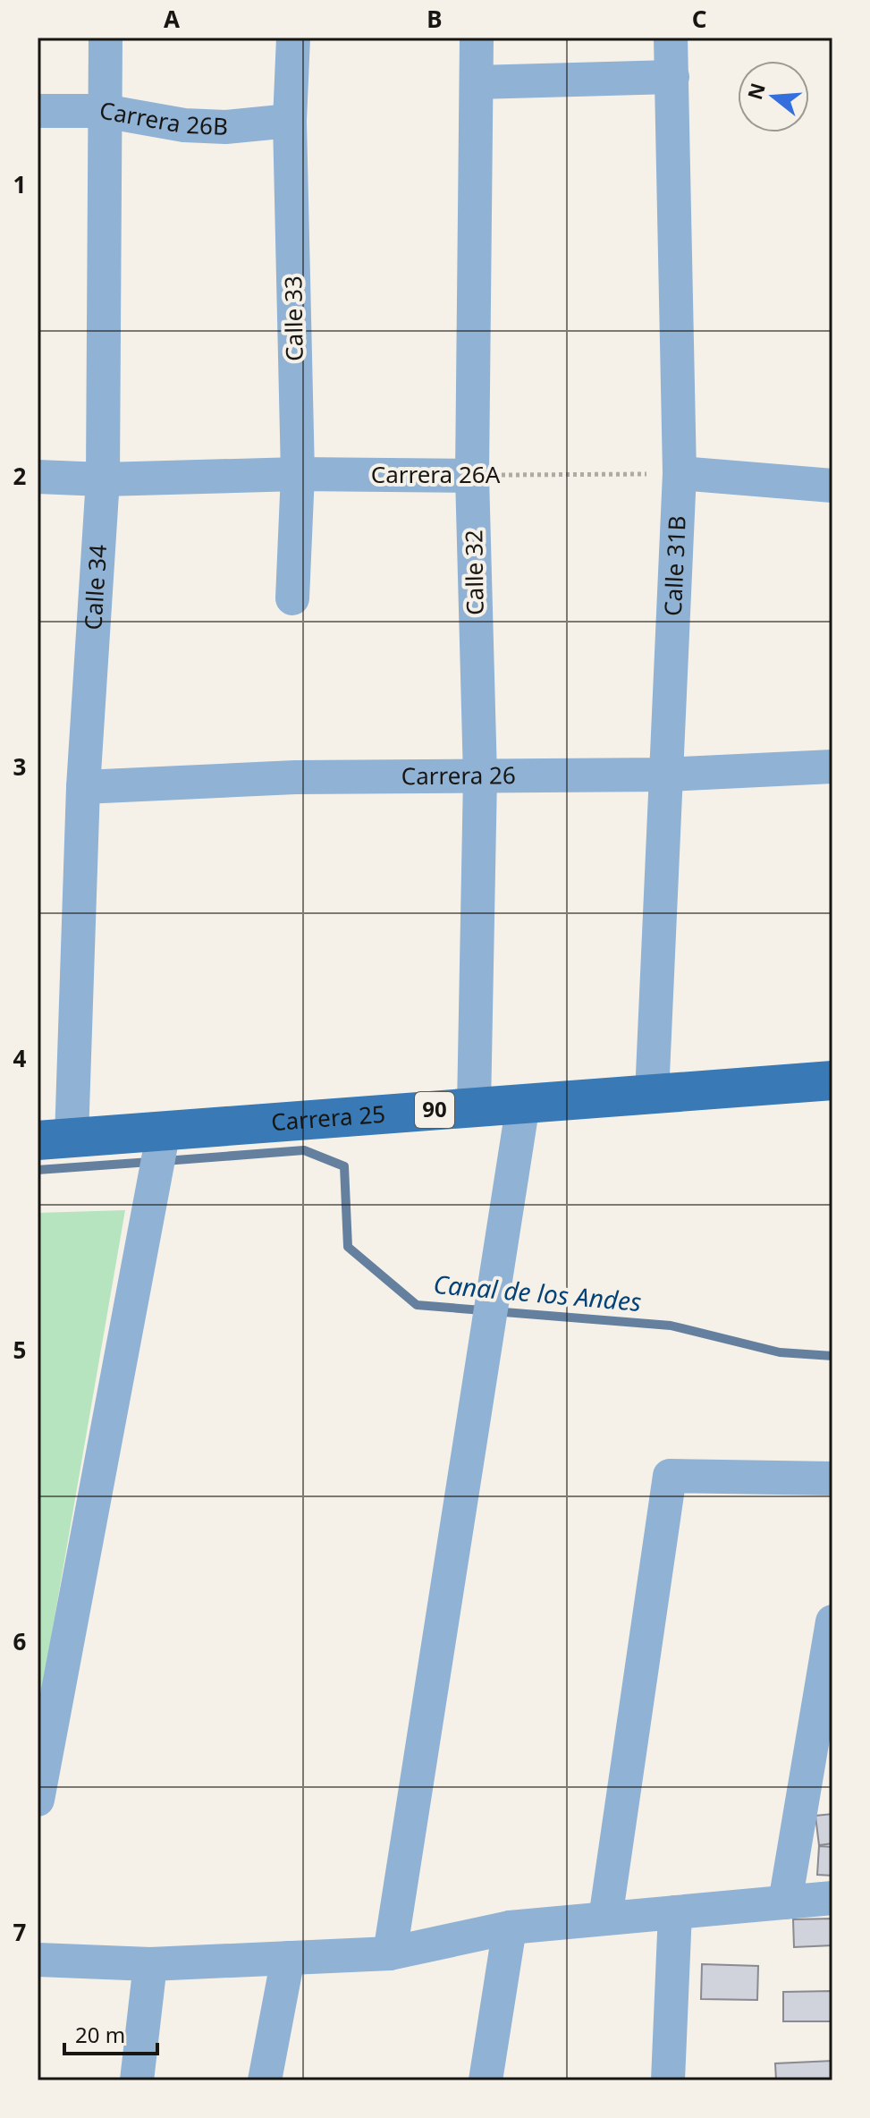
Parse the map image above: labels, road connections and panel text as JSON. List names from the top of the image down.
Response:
{
  "streets": {
    "main road": ["90", "Carrera 25"],
    "street": [
      "Carrera 26B",
      "Calle 33",
      "Carrera 26A",
      "Calle 31B",
      "Calle 32",
      "Calle 34",
      "Carrera 26"
    ]
  },
  "crossings": [
    ["Carrera 26B", "Calle 33"],
    ["Carrera 26B", "Calle 34"],
    ["Calle 33", "Carrera 26A"],
    ["Carrera 26A", "Calle 31B"],
    ["Carrera 26A", "Calle 32"],
    ["Carrera 26A", "Calle 34"],
    ["Calle 31B", "Carrera 26"],
    ["Calle 31B", "Carrera 25"],
    ["Calle 32", "Carrera 26"],
    ["Calle 32", "Carrera 25"],
    ["Calle 34", "Carrera 26"],
    ["Calle 34", "Carrera 25"]
  ],
  "water": ["Canal de los Andes"],
  "scale_bar": "20 m",
  "north": "left",
  "grid": {
    "columns": ["A", "B", "C"],
    "rows": [
      "1",
      "2",
      "3",
      "4",
      "5",
      "6",
      "7"
    ]
  }
}
